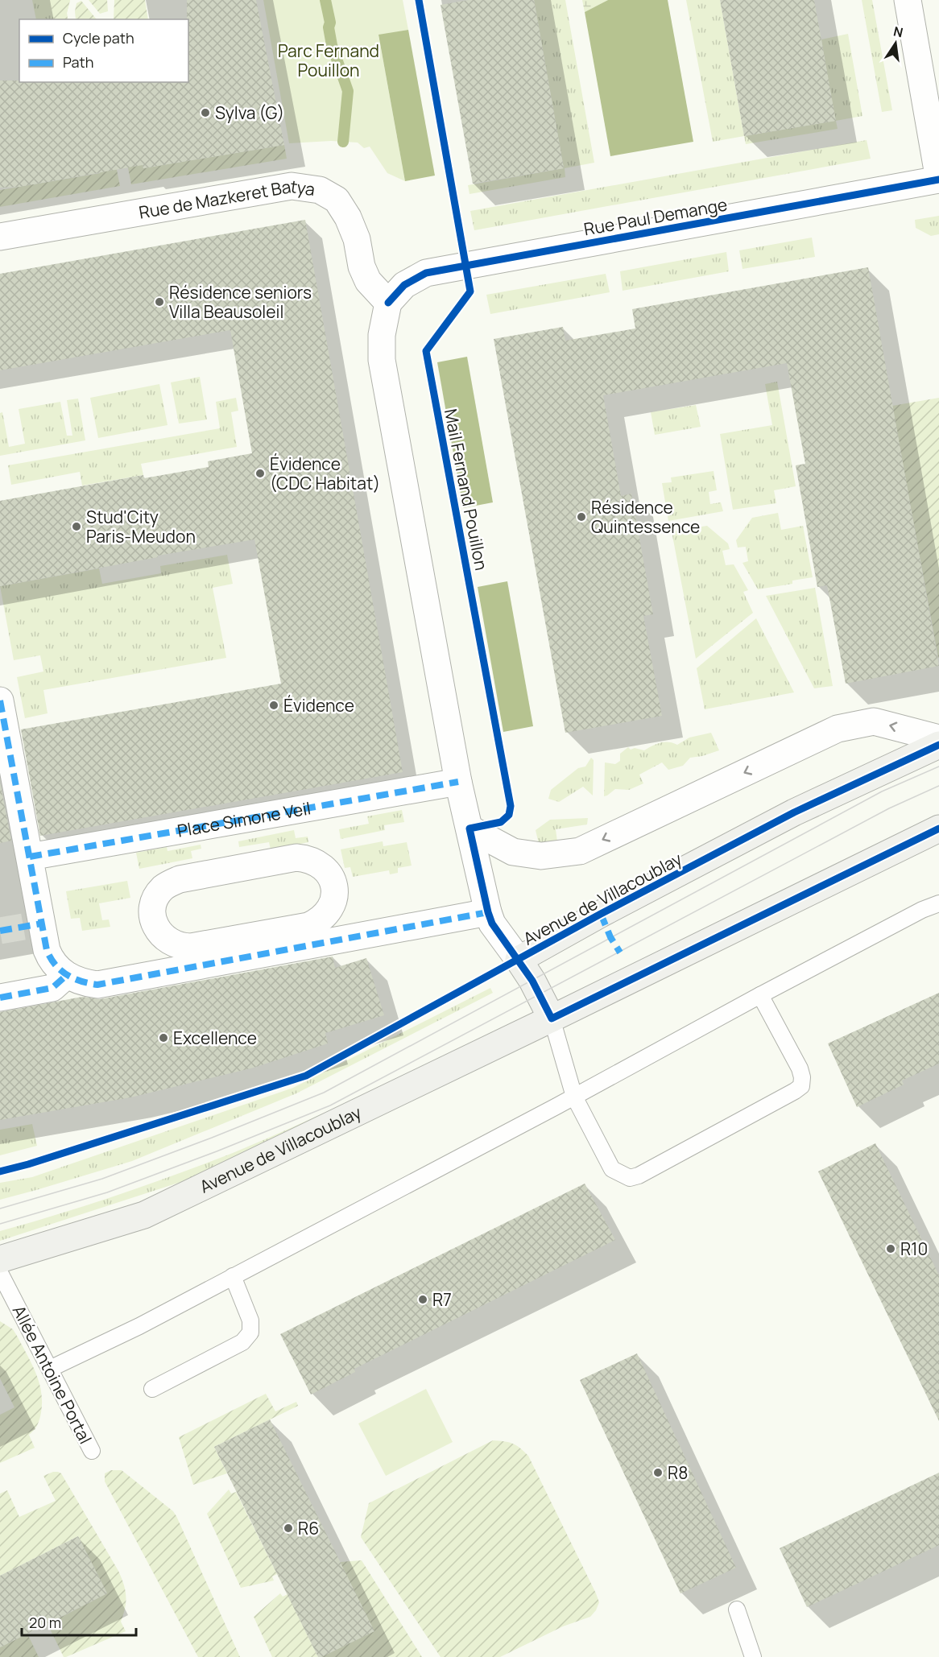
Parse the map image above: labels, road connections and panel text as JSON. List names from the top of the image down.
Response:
{
  "streets": {
    "street": [
      "Rue de Mazkeret Batya",
      "Rue Paul Demange",
      "Place Simone Veil",
      "Avenue de Villacoublay"
    ],
    "lane": ["Allée Antoine Portal"],
    "cycle path": ["Mail Fernand Pouillon"]
  },
  "crossings": [
    ["Rue de Mazkeret Batya", "Rue Paul Demange"]
  ],
  "parks": ["Parc Fernand Pouillon"],
  "places": [
    "Sylva (G)",
    "Résidence seniors Villa Beausoleil",
    "Évidence (CDC Habitat)",
    "Résidence Quintessence",
    "Stud'City Paris-Meudon",
    "Évidence",
    "Excellence",
    "R10",
    "R7",
    "R8",
    "R6"
  ],
  "legend": ["Cycle path", "Path"],
  "scale_bar": "20 m",
  "north": "top"
}
